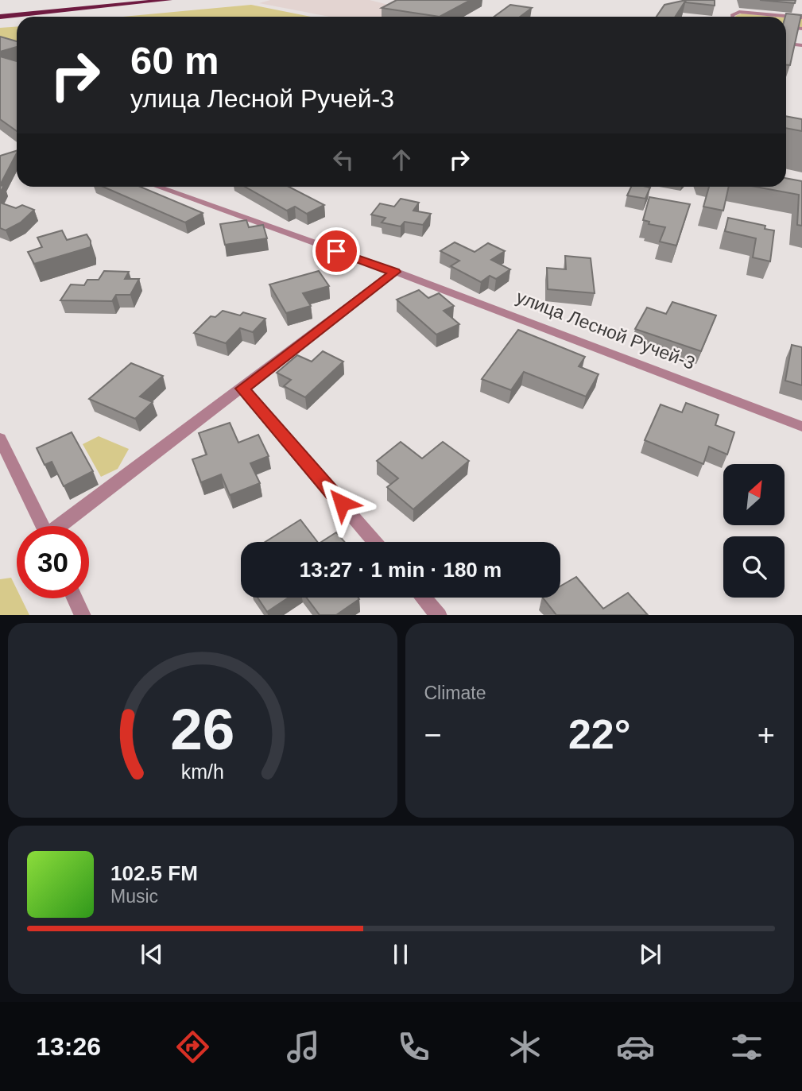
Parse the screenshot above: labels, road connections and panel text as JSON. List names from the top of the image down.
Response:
{
  "streets": {
    "street": ["улица Лесной Ручей-3"]
  },
  "north": "top right",
  "page": {
    "turn": ["60 m", "улица Лесной Ручей-3"],
    "limit": "30",
    "trip": "13:27 · 1 min · 180 m",
    "tile": "Climate",
    "heat": ["−", "22°", "+"],
    "song": ["102.5 FM", "Music"],
    "tabs": "13:26",
    "gauge": ["26", "km/h"]
  }
}
